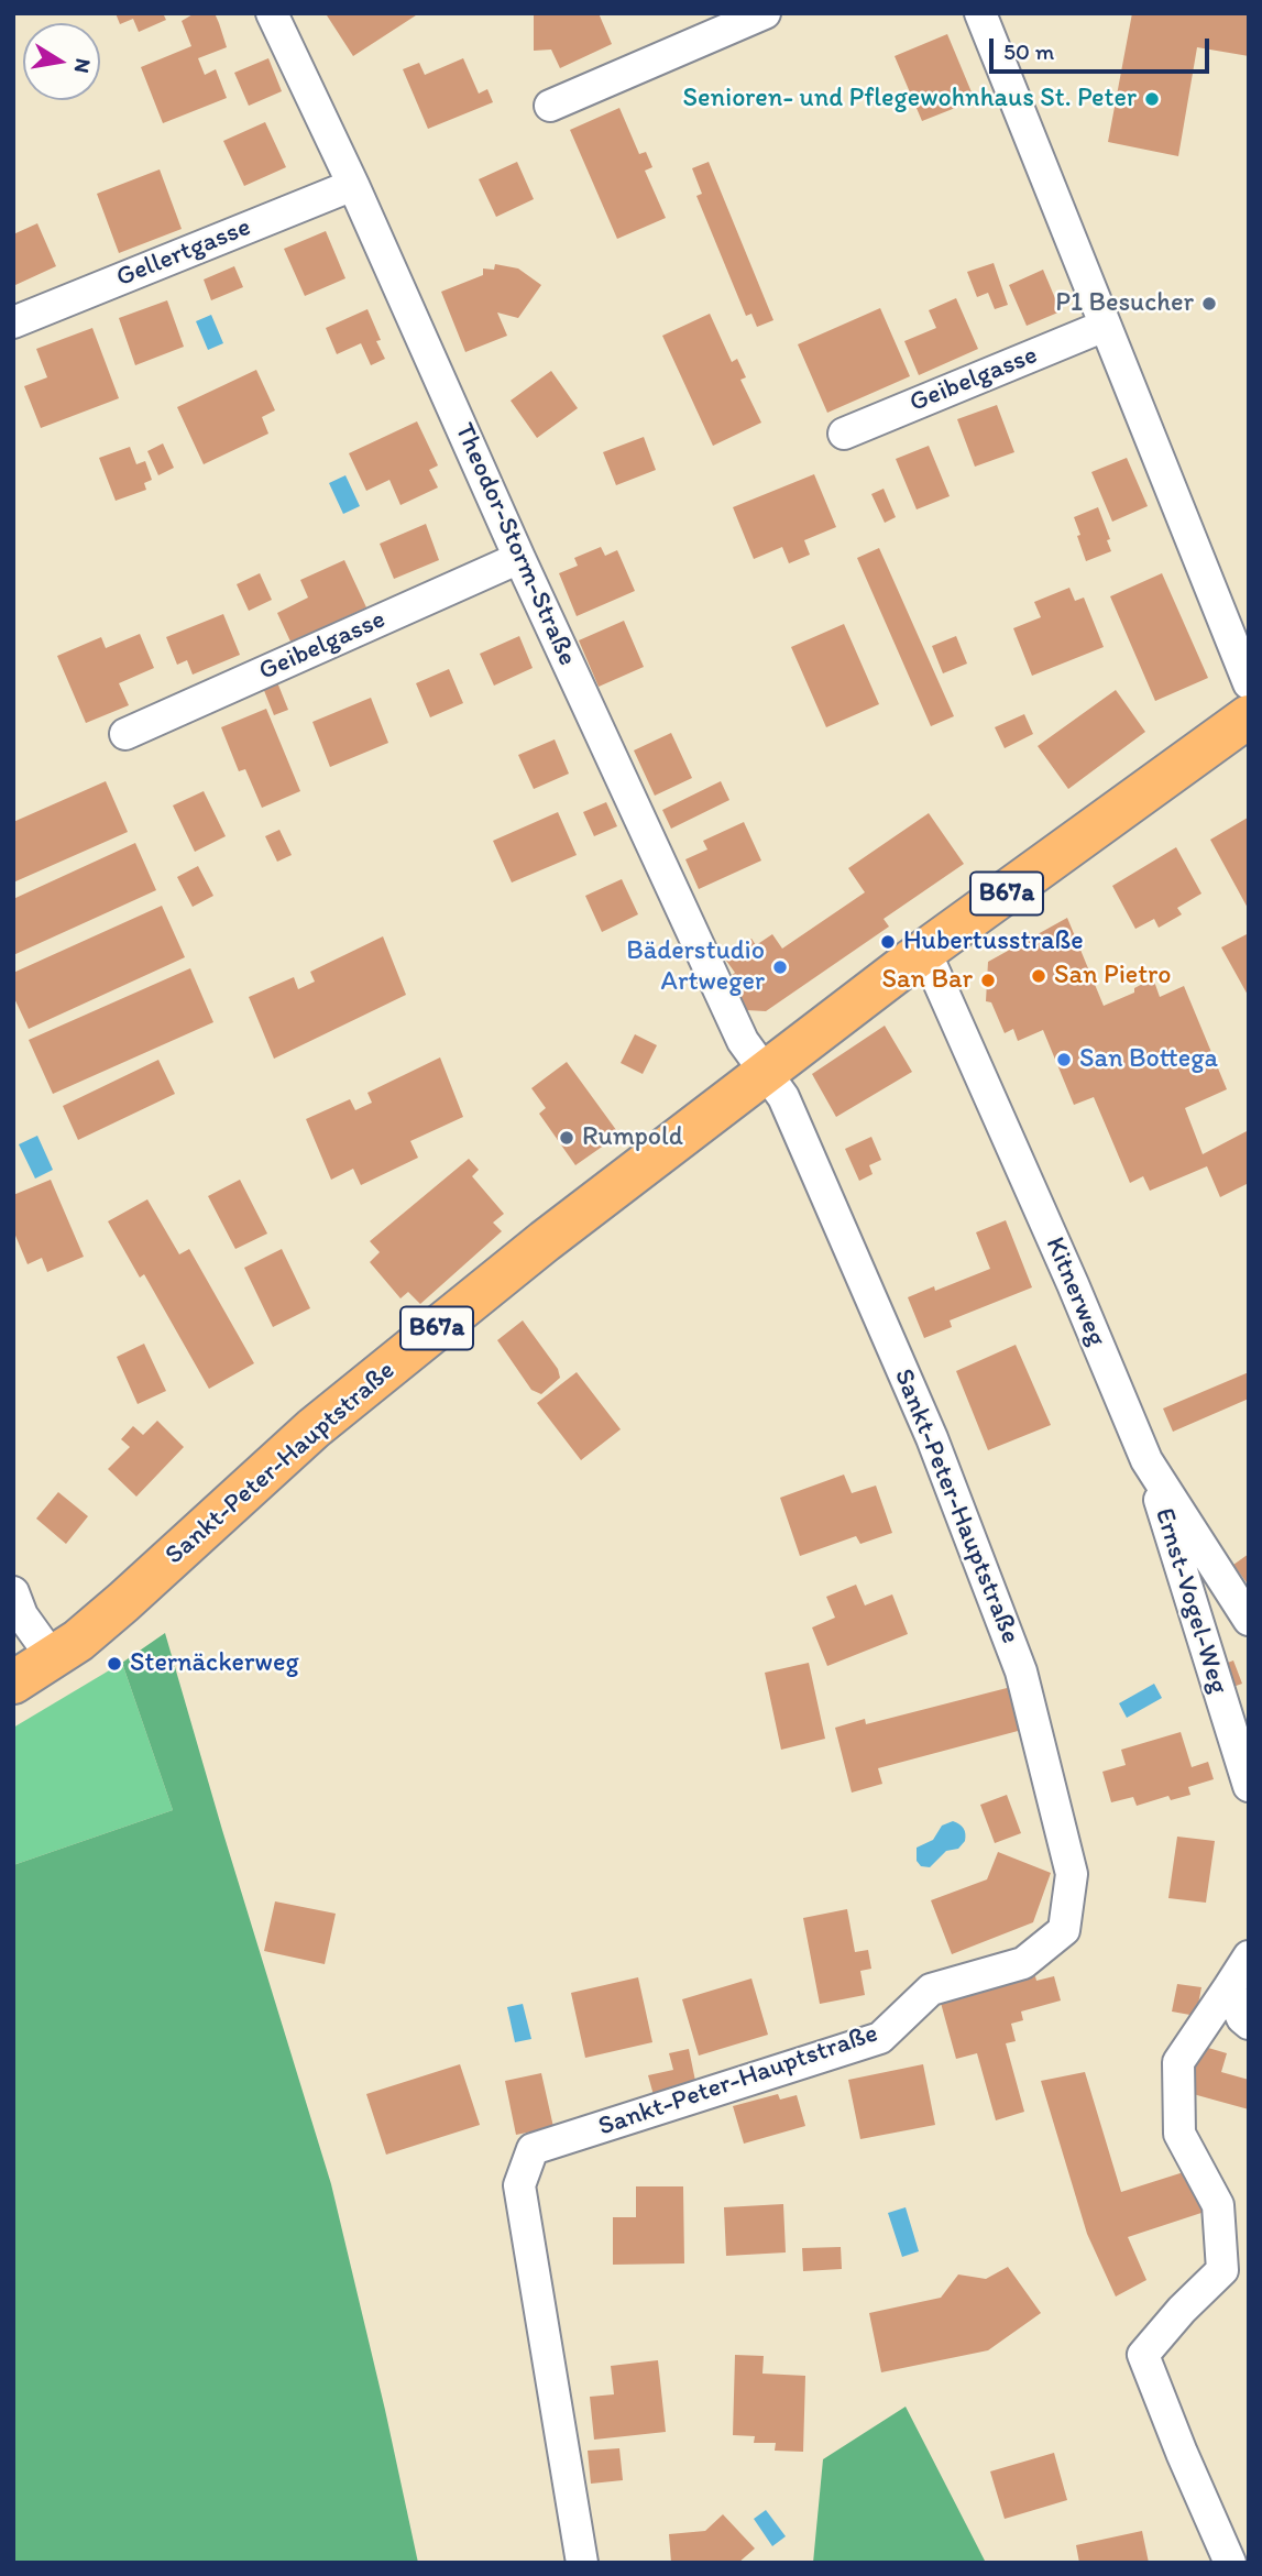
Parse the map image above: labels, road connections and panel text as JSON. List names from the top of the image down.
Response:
{
  "streets": {
    "main road": ["B67a", "Sankt-Peter-Hauptstraße"],
    "street": [
      "Gellertgasse",
      "Geibelgasse",
      "Theodor-Storm-Straße",
      "Kitnerweg",
      "Ernst-Vogel-Weg"
    ]
  },
  "crossings": [
    ["Gellertgasse", "Theodor-Storm-Straße"],
    ["Geibelgasse", "Theodor-Storm-Straße"],
    ["Theodor-Storm-Straße", "Sankt-Peter-Hauptstraße"],
    ["Kitnerweg", "Sankt-Peter-Hauptstraße"],
    ["Kitnerweg", "Ernst-Vogel-Weg"]
  ],
  "places": [
    "Senioren- und Pflegewohnhaus St. Peter",
    "P1 Besucher",
    "Hubertusstraße",
    "Bäderstudio Artweger",
    "San Pietro",
    "San Bar",
    "San Bottega",
    "Rumpold",
    "Sternäckerweg"
  ],
  "scale_bar": "50 m",
  "north": "right"
}
